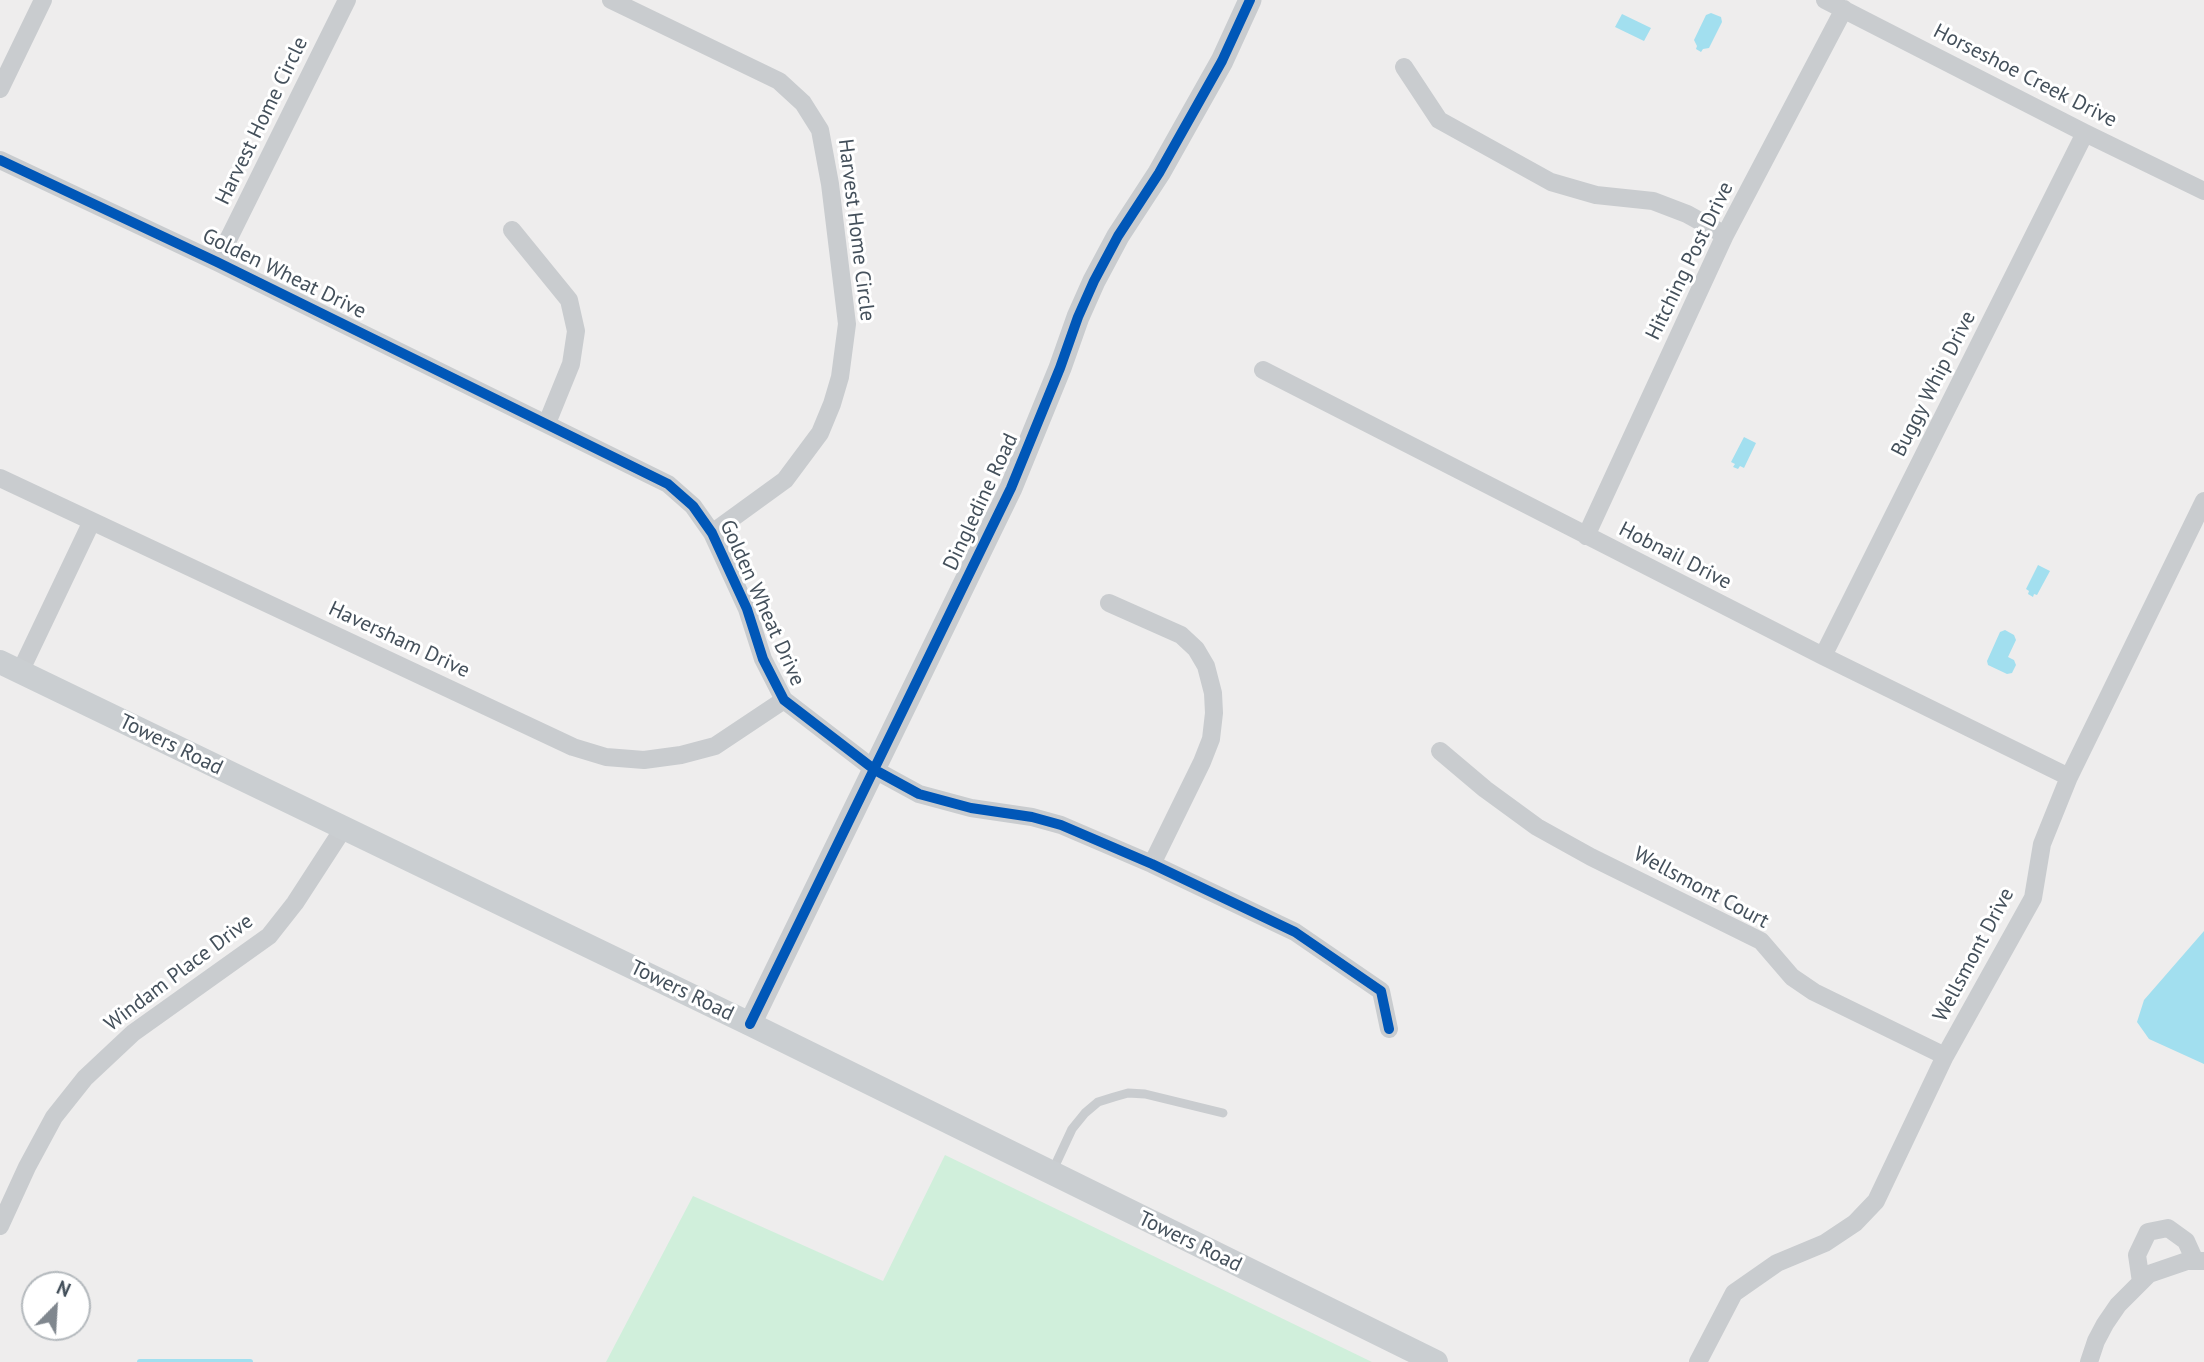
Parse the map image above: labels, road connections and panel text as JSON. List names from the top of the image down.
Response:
{
  "streets": {
    "main road": ["Towers Road"],
    "street": [
      "Horseshoe Creek Drive",
      "Harvest Home Circle",
      "Hitching Post Drive",
      "Golden Wheat Drive",
      "Buggy Whip Drive",
      "Dingledine Road",
      "Hobnail Drive",
      "Haversham Drive",
      "Wellsmont Court",
      "Wellsmont Drive",
      "Windam Place Drive"
    ]
  },
  "crossings": [
    ["Horseshoe Creek Drive", "Hitching Post Drive"],
    ["Horseshoe Creek Drive", "Buggy Whip Drive"],
    ["Harvest Home Circle", "Golden Wheat Drive"],
    ["Hitching Post Drive", "Hobnail Drive"],
    ["Golden Wheat Drive", "Dingledine Road"],
    ["Golden Wheat Drive", "Haversham Drive"],
    ["Buggy Whip Drive", "Hobnail Drive"],
    ["Dingledine Road", "Towers Road"],
    ["Hobnail Drive", "Wellsmont Drive"],
    ["Towers Road", "Windam Place Drive"],
    ["Wellsmont Court", "Wellsmont Drive"]
  ],
  "north": "top right"
}
